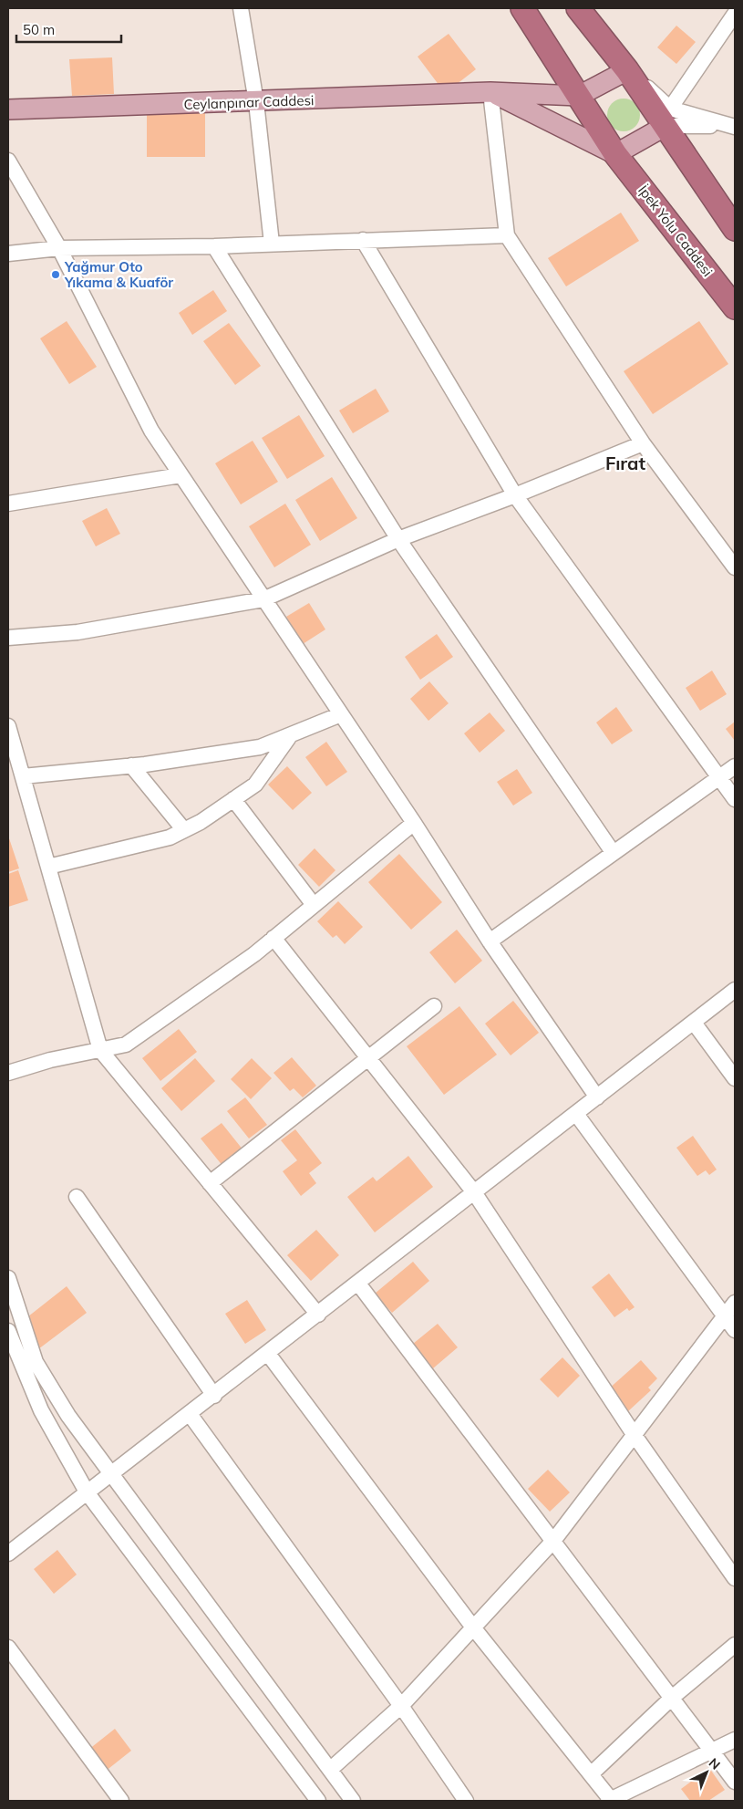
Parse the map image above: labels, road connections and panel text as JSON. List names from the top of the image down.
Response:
{
  "streets": {
    "highway": ["İpek Yolu Caddesi"],
    "main road": ["Ceylanpınar Caddesi"]
  },
  "crossings": [
    ["Ceylanpınar Caddesi", "İpek Yolu Caddesi"]
  ],
  "districts": ["Fırat"],
  "places": ["Yağmur Oto Yıkama & Kuaför"],
  "scale_bar": "50 m",
  "north": "top right"
}
